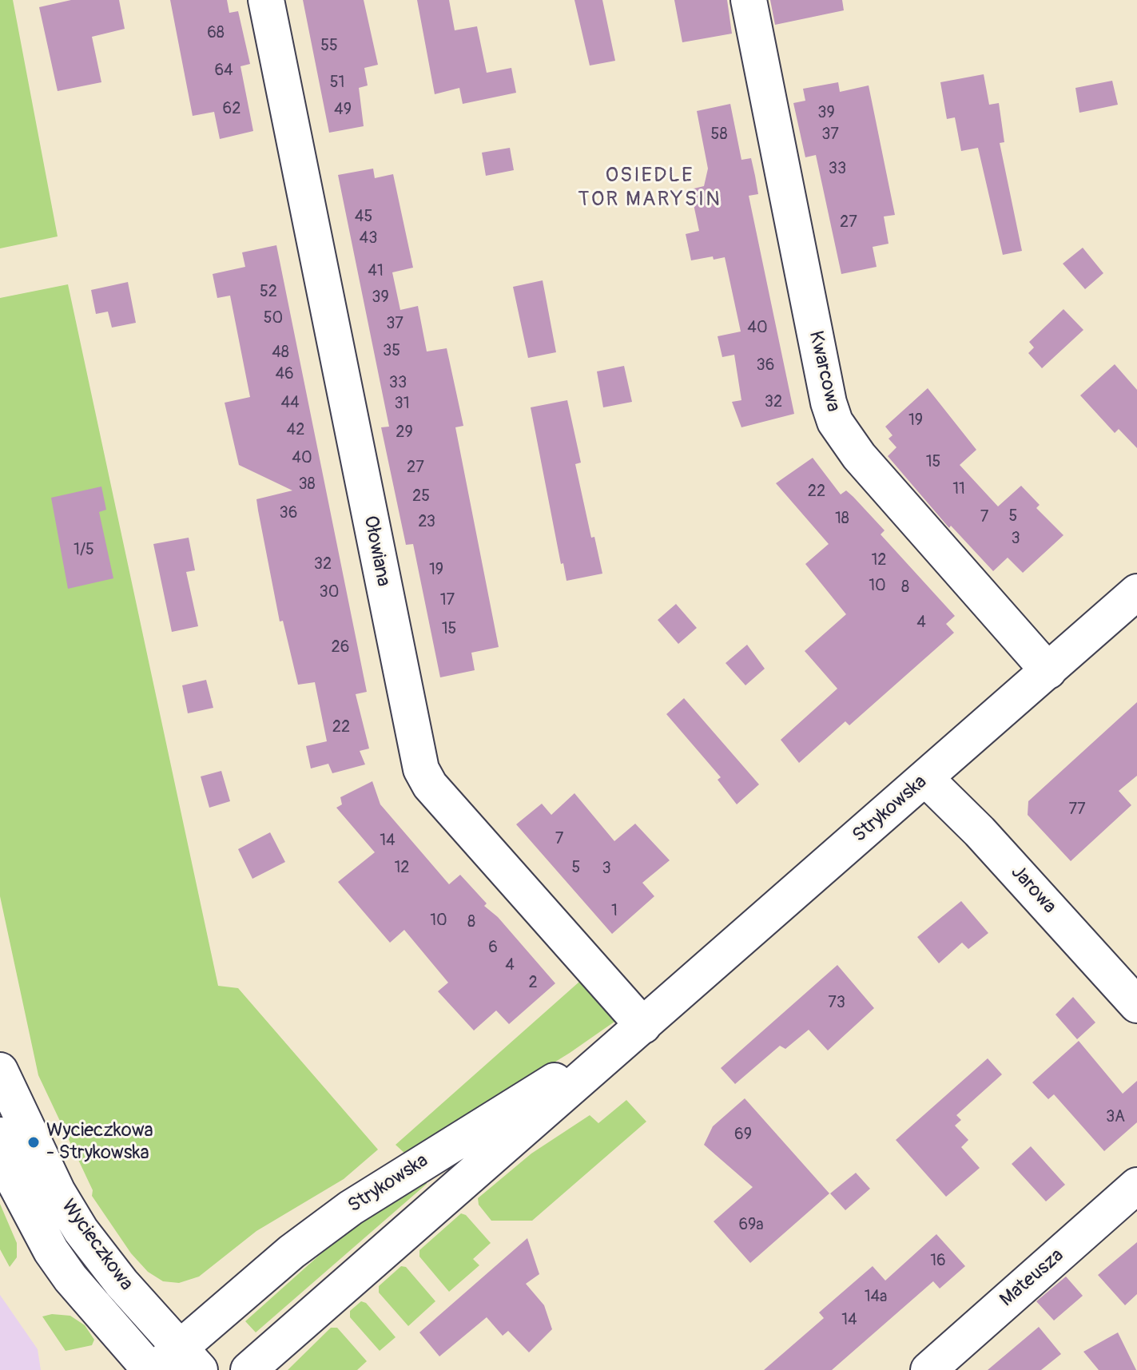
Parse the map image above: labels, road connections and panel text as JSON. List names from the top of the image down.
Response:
{
  "streets": {
    "street": [
      "Kwarcowa",
      "Ołowiana",
      "Strykowska",
      "Jarowa",
      "Wycieczkowa",
      "Mateusza"
    ]
  },
  "crossings": [
    ["Kwarcowa", "Strykowska"],
    ["Ołowiana", "Strykowska"],
    ["Strykowska", "Jarowa"],
    ["Strykowska", "Wycieczkowa"]
  ],
  "districts": ["OSIEDLE TOR MARYSIN"],
  "places": ["Wycieczkowa - Strykowska"],
  "house_numbers": [
    "68",
    "55",
    "64",
    "51",
    "62",
    "49",
    "39",
    "58",
    "37",
    "33",
    "45",
    "27",
    "43",
    "41",
    "52",
    "39",
    "50",
    "37",
    "40",
    "35",
    "48",
    "36",
    "46",
    "33",
    "32",
    "44",
    "31",
    "19",
    "42",
    "29",
    "40",
    "15",
    "27",
    "38",
    "11",
    "22",
    "25",
    "36",
    "5",
    "7",
    "18",
    "23",
    "3",
    "1/5",
    "12",
    "32",
    "19",
    "10",
    "8",
    "30",
    "17",
    "4",
    "15",
    "26",
    "22",
    "77",
    "7",
    "14",
    "12",
    "5",
    "3",
    "1",
    "10",
    "8",
    "6",
    "4",
    "2",
    "73",
    "3A",
    "69",
    "69a",
    "16",
    "14a",
    "14"
  ]
}
